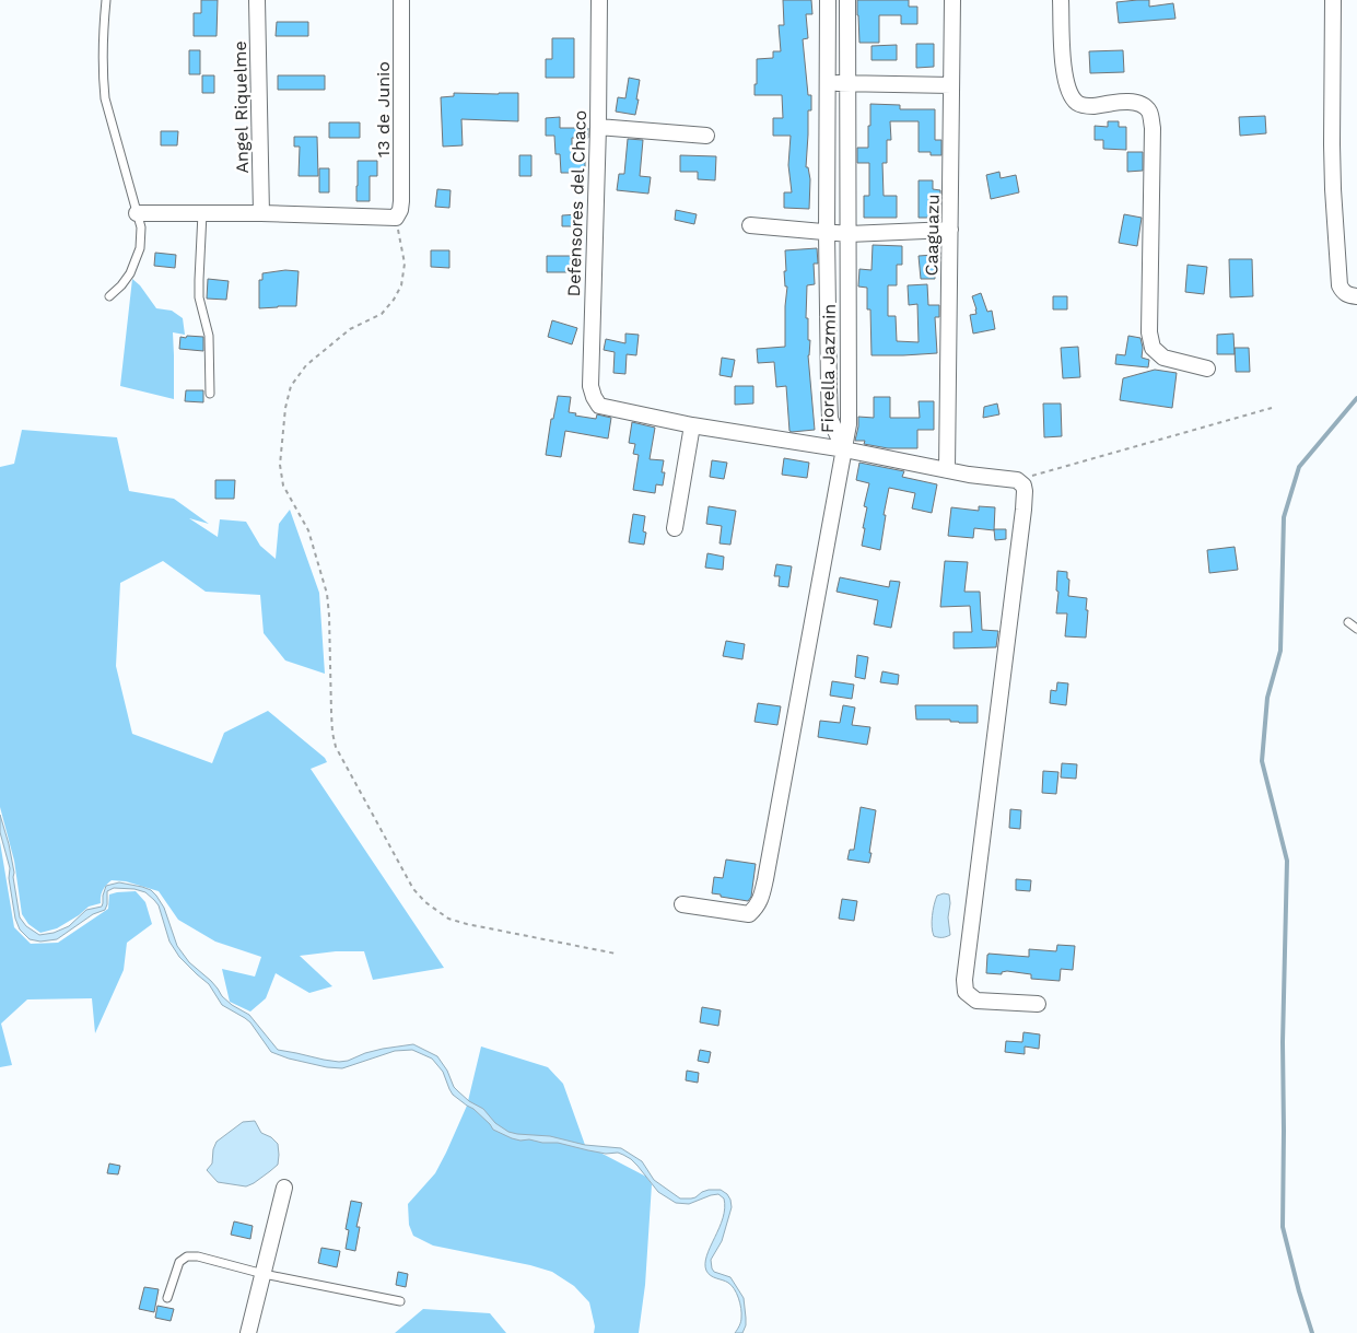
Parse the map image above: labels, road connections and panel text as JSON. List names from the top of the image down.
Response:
{
  "streets": {
    "street": [
      "Angel Riquelme",
      "13 de Junio",
      "Defensores del Chaco",
      "Caaguazu",
      "Fiorella Jazmin"
    ]
  }
}
